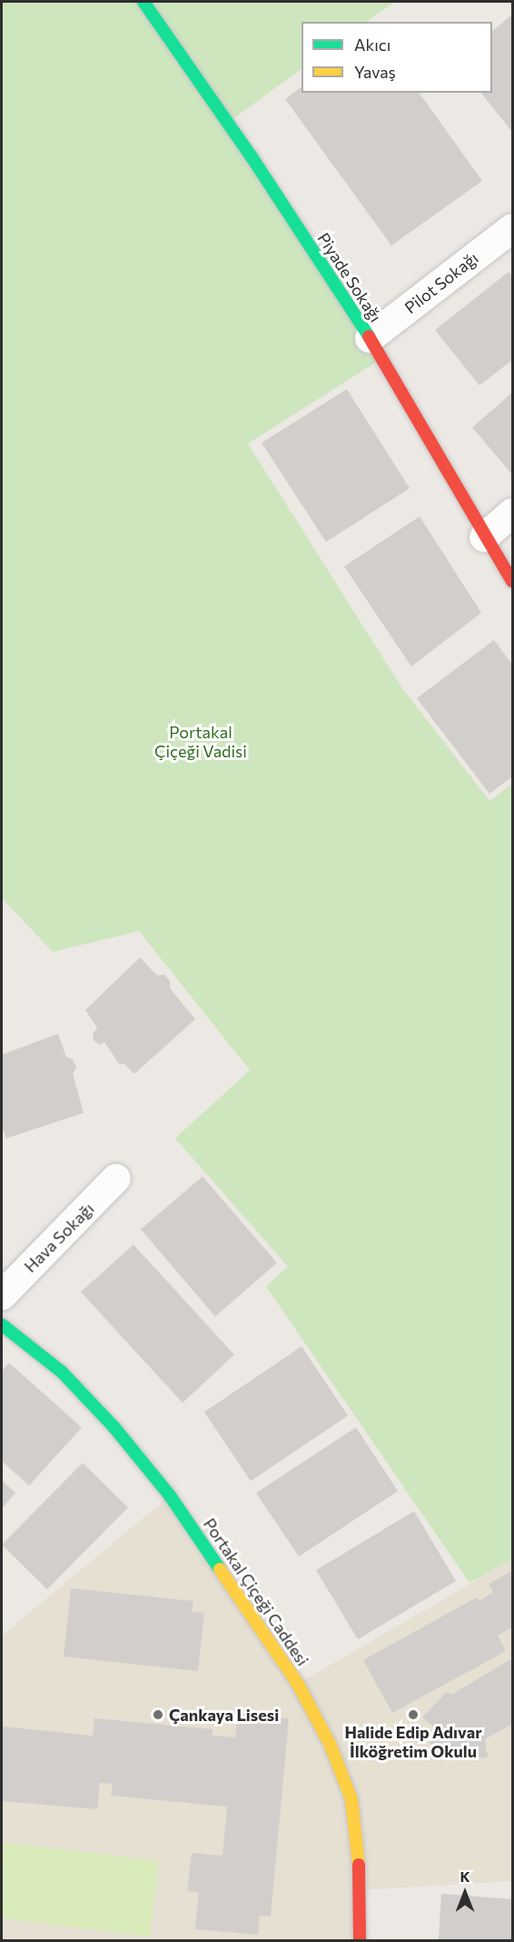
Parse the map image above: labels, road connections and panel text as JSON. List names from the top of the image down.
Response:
{
  "streets": {
    "street": [
      "Piyade Sokağı",
      "Pilot Sokağı",
      "Hava Sokağı",
      "Portakal Çiçeği Caddesi"
    ]
  },
  "crossings": [
    ["Piyade Sokağı", "Pilot Sokağı"]
  ],
  "parks": ["Portakal Çiçeği Vadisi"],
  "places": ["Çankaya Lisesi", "Halide Edip Adıvar İlköğretim Okulu"],
  "legend": ["Akıcı", "Yavaş"],
  "north": "top"
}
